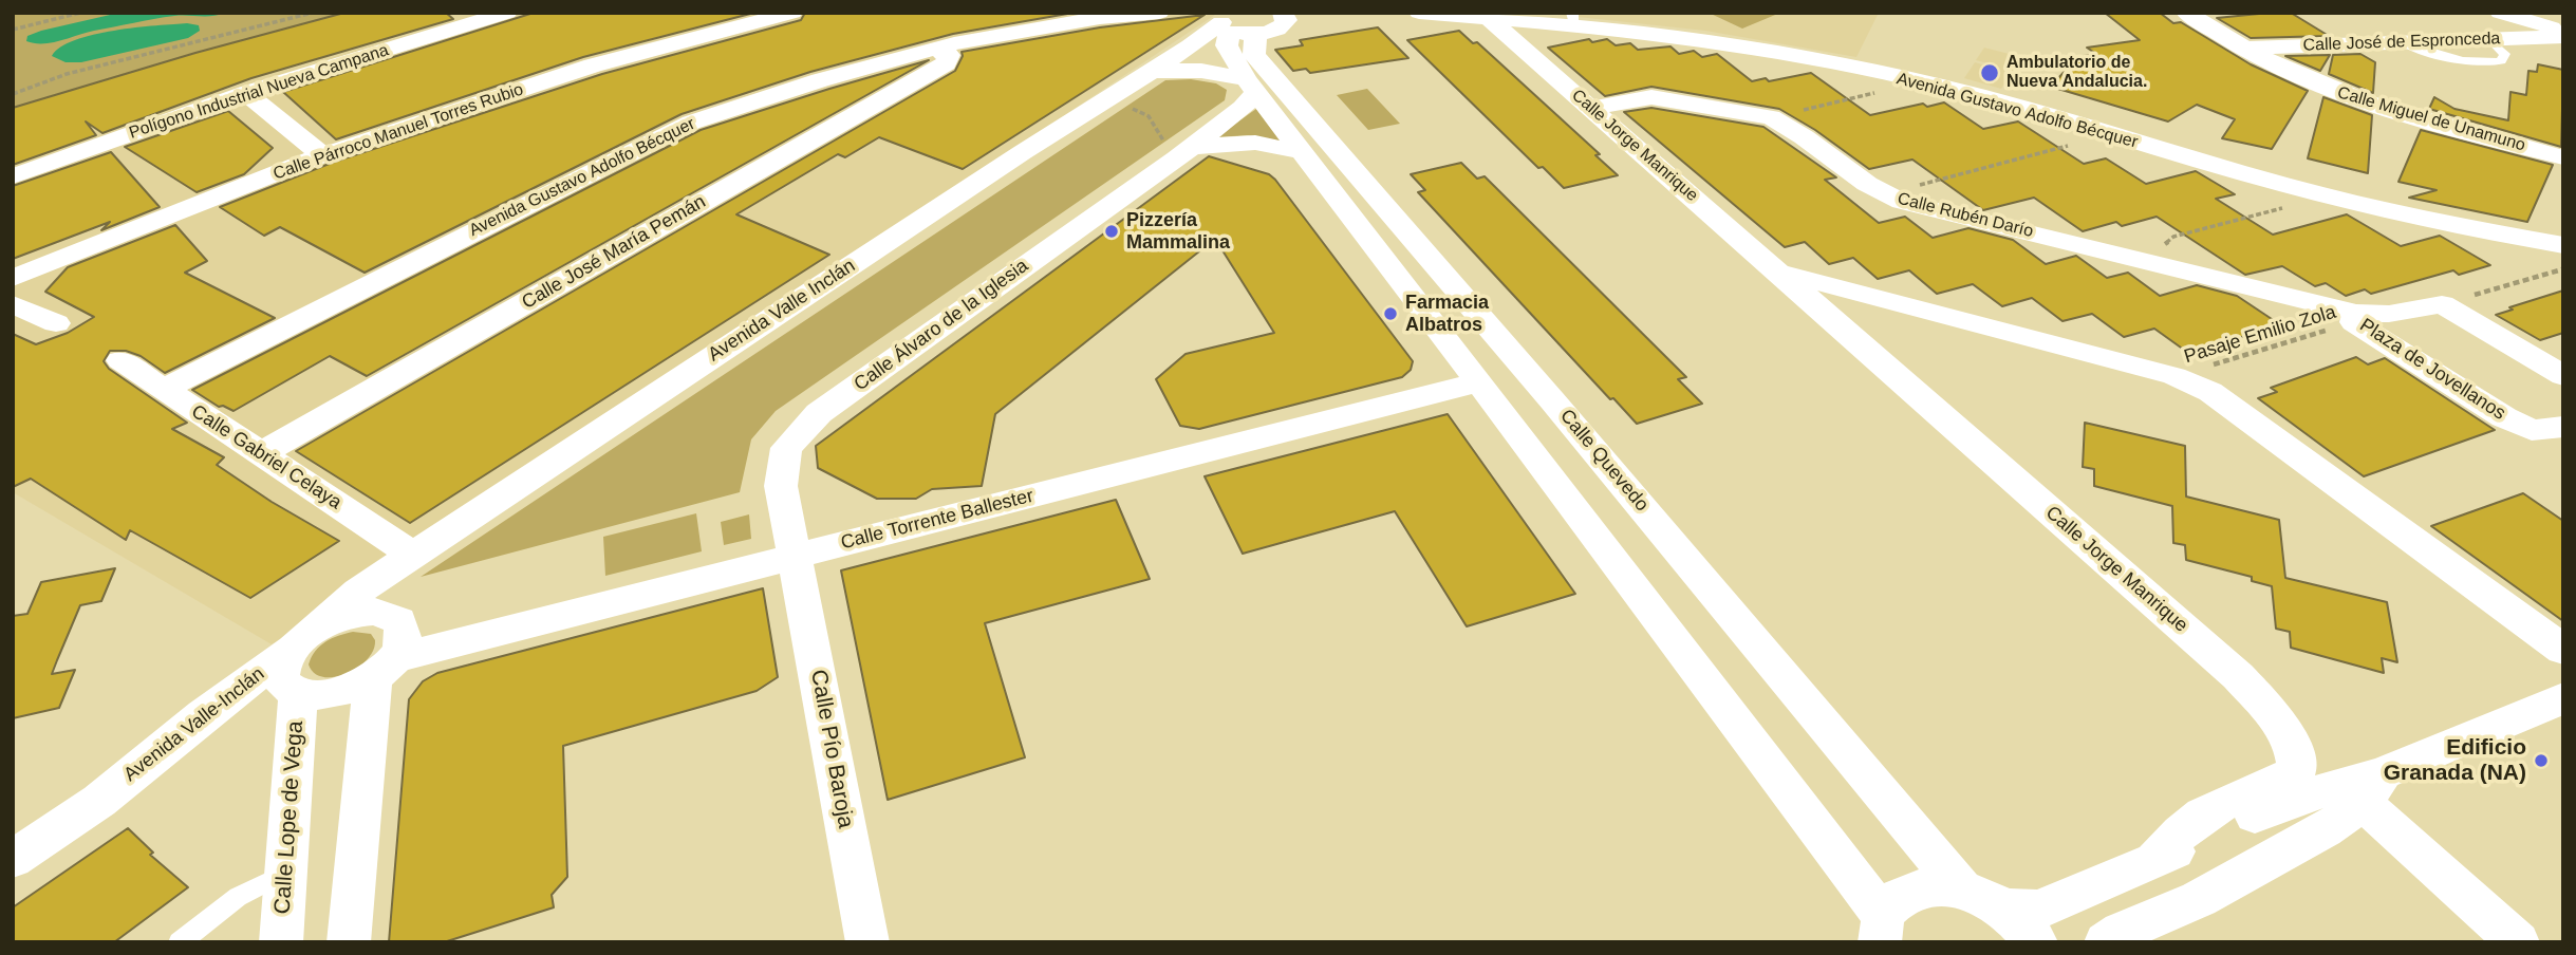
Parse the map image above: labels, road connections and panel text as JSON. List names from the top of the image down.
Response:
{
  "streets": {
    "street": [
      "Calle José de Espronceda",
      "Polígono Industrial Nueva Campana",
      "Avenida Gustavo Adolfo Bécquer",
      "Calle Miguel de Unamuno",
      "Calle Párroco Manuel Torres Rubio",
      "Calle Jorge Manrique",
      "Calle Rubén Darío",
      "Calle José María Pemán",
      "Avenida Valle Inclán",
      "Calle Álvaro de la Iglesia",
      "Plaza de Jovellanos",
      "Calle Gabriel Celaya",
      "Calle Quevedo",
      "Calle Torrente Ballester",
      "Avenida Valle-Inclán",
      "Calle Pío Baroja",
      "Calle Lope de Vega"
    ],
    "path": ["Pasaje Emilio Zola"]
  },
  "crossings": [
    ["Calle José de Espronceda", "Calle Miguel de Unamuno"],
    ["Avenida Gustavo Adolfo Bécquer", "Calle Jorge Manrique"],
    ["Avenida Gustavo Adolfo Bécquer", "Calle José María Pemán"],
    ["Avenida Gustavo Adolfo Bécquer", "Calle Gabriel Celaya"],
    ["Calle Jorge Manrique", "Calle Rubén Darío"],
    ["Calle Jorge Manrique", "Pasaje Emilio Zola"],
    ["Calle Rubén Darío", "Pasaje Emilio Zola"],
    ["Calle Rubén Darío", "Plaza de Jovellanos"],
    ["Calle José María Pemán", "Calle Gabriel Celaya"],
    ["Avenida Valle Inclán", "Calle Gabriel Celaya"],
    ["Avenida Valle Inclán", "Calle Quevedo"],
    ["Avenida Valle Inclán", "Calle Torrente Ballester"],
    ["Avenida Valle Inclán", "Avenida Valle-Inclán"],
    ["Avenida Valle Inclán", "Calle Lope de Vega"],
    ["Calle Álvaro de la Iglesia", "Calle Torrente Ballester"],
    ["Calle Álvaro de la Iglesia", "Calle Pío Baroja"],
    ["Pasaje Emilio Zola", "Plaza de Jovellanos"],
    ["Calle Torrente Ballester", "Avenida Valle-Inclán"],
    ["Calle Torrente Ballester", "Calle Pío Baroja"],
    ["Calle Torrente Ballester", "Calle Lope de Vega"],
    ["Avenida Valle-Inclán", "Calle Lope de Vega"]
  ],
  "places": [
    "Ambulatorio de Nueva Andalucia.",
    "Pizzería Mammalina",
    "Farmacia Albatros",
    "Edificio Granada (NA)"
  ]
}
